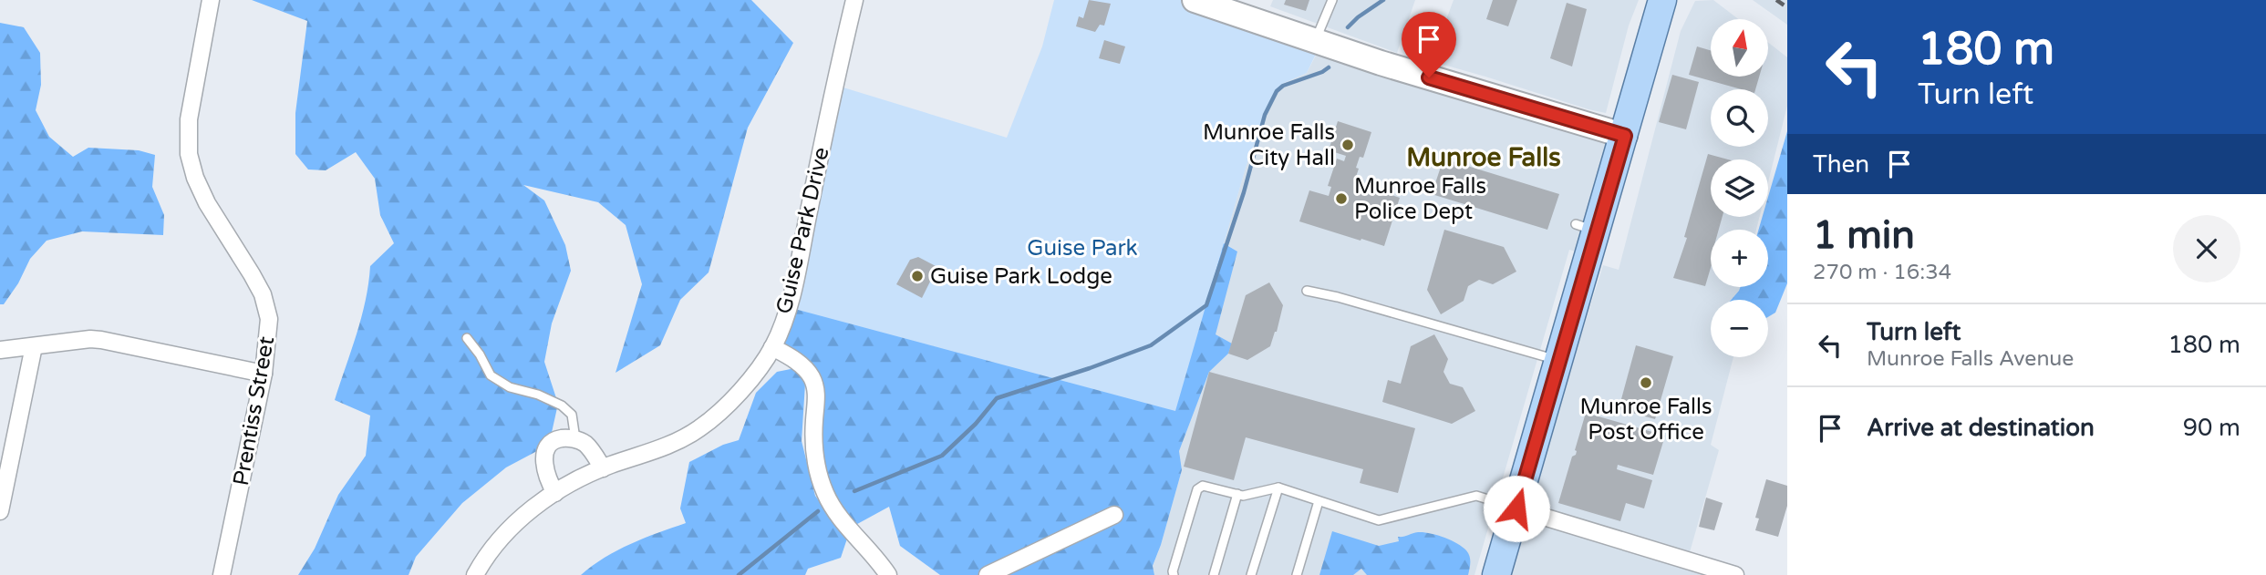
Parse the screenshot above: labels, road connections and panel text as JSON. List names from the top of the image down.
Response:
{
  "streets": {
    "street": ["Guise Park Drive", "Prentiss Street"]
  },
  "districts": ["Munroe Falls"],
  "parks": ["Guise Park"],
  "places": [
    "Munroe Falls City Hall",
    "Munroe Falls Police Dept",
    "Guise Park Lodge",
    "Munroe Falls Post Office"
  ],
  "north": "top",
  "page": {
    "turn": ["180 m", "Turn left"],
    "map_buttons": ["+", "−"],
    "then": "Then",
    "heading": ["1 min", "270 m · 16:34"],
    "list": [
      {
        "name": "Turn left",
        "note": "Munroe Falls Avenue",
        "value": "180 m"
      },
      {
        "name": "Arrive at destination",
        "value": "90 m"
      }
    ]
  }
}
